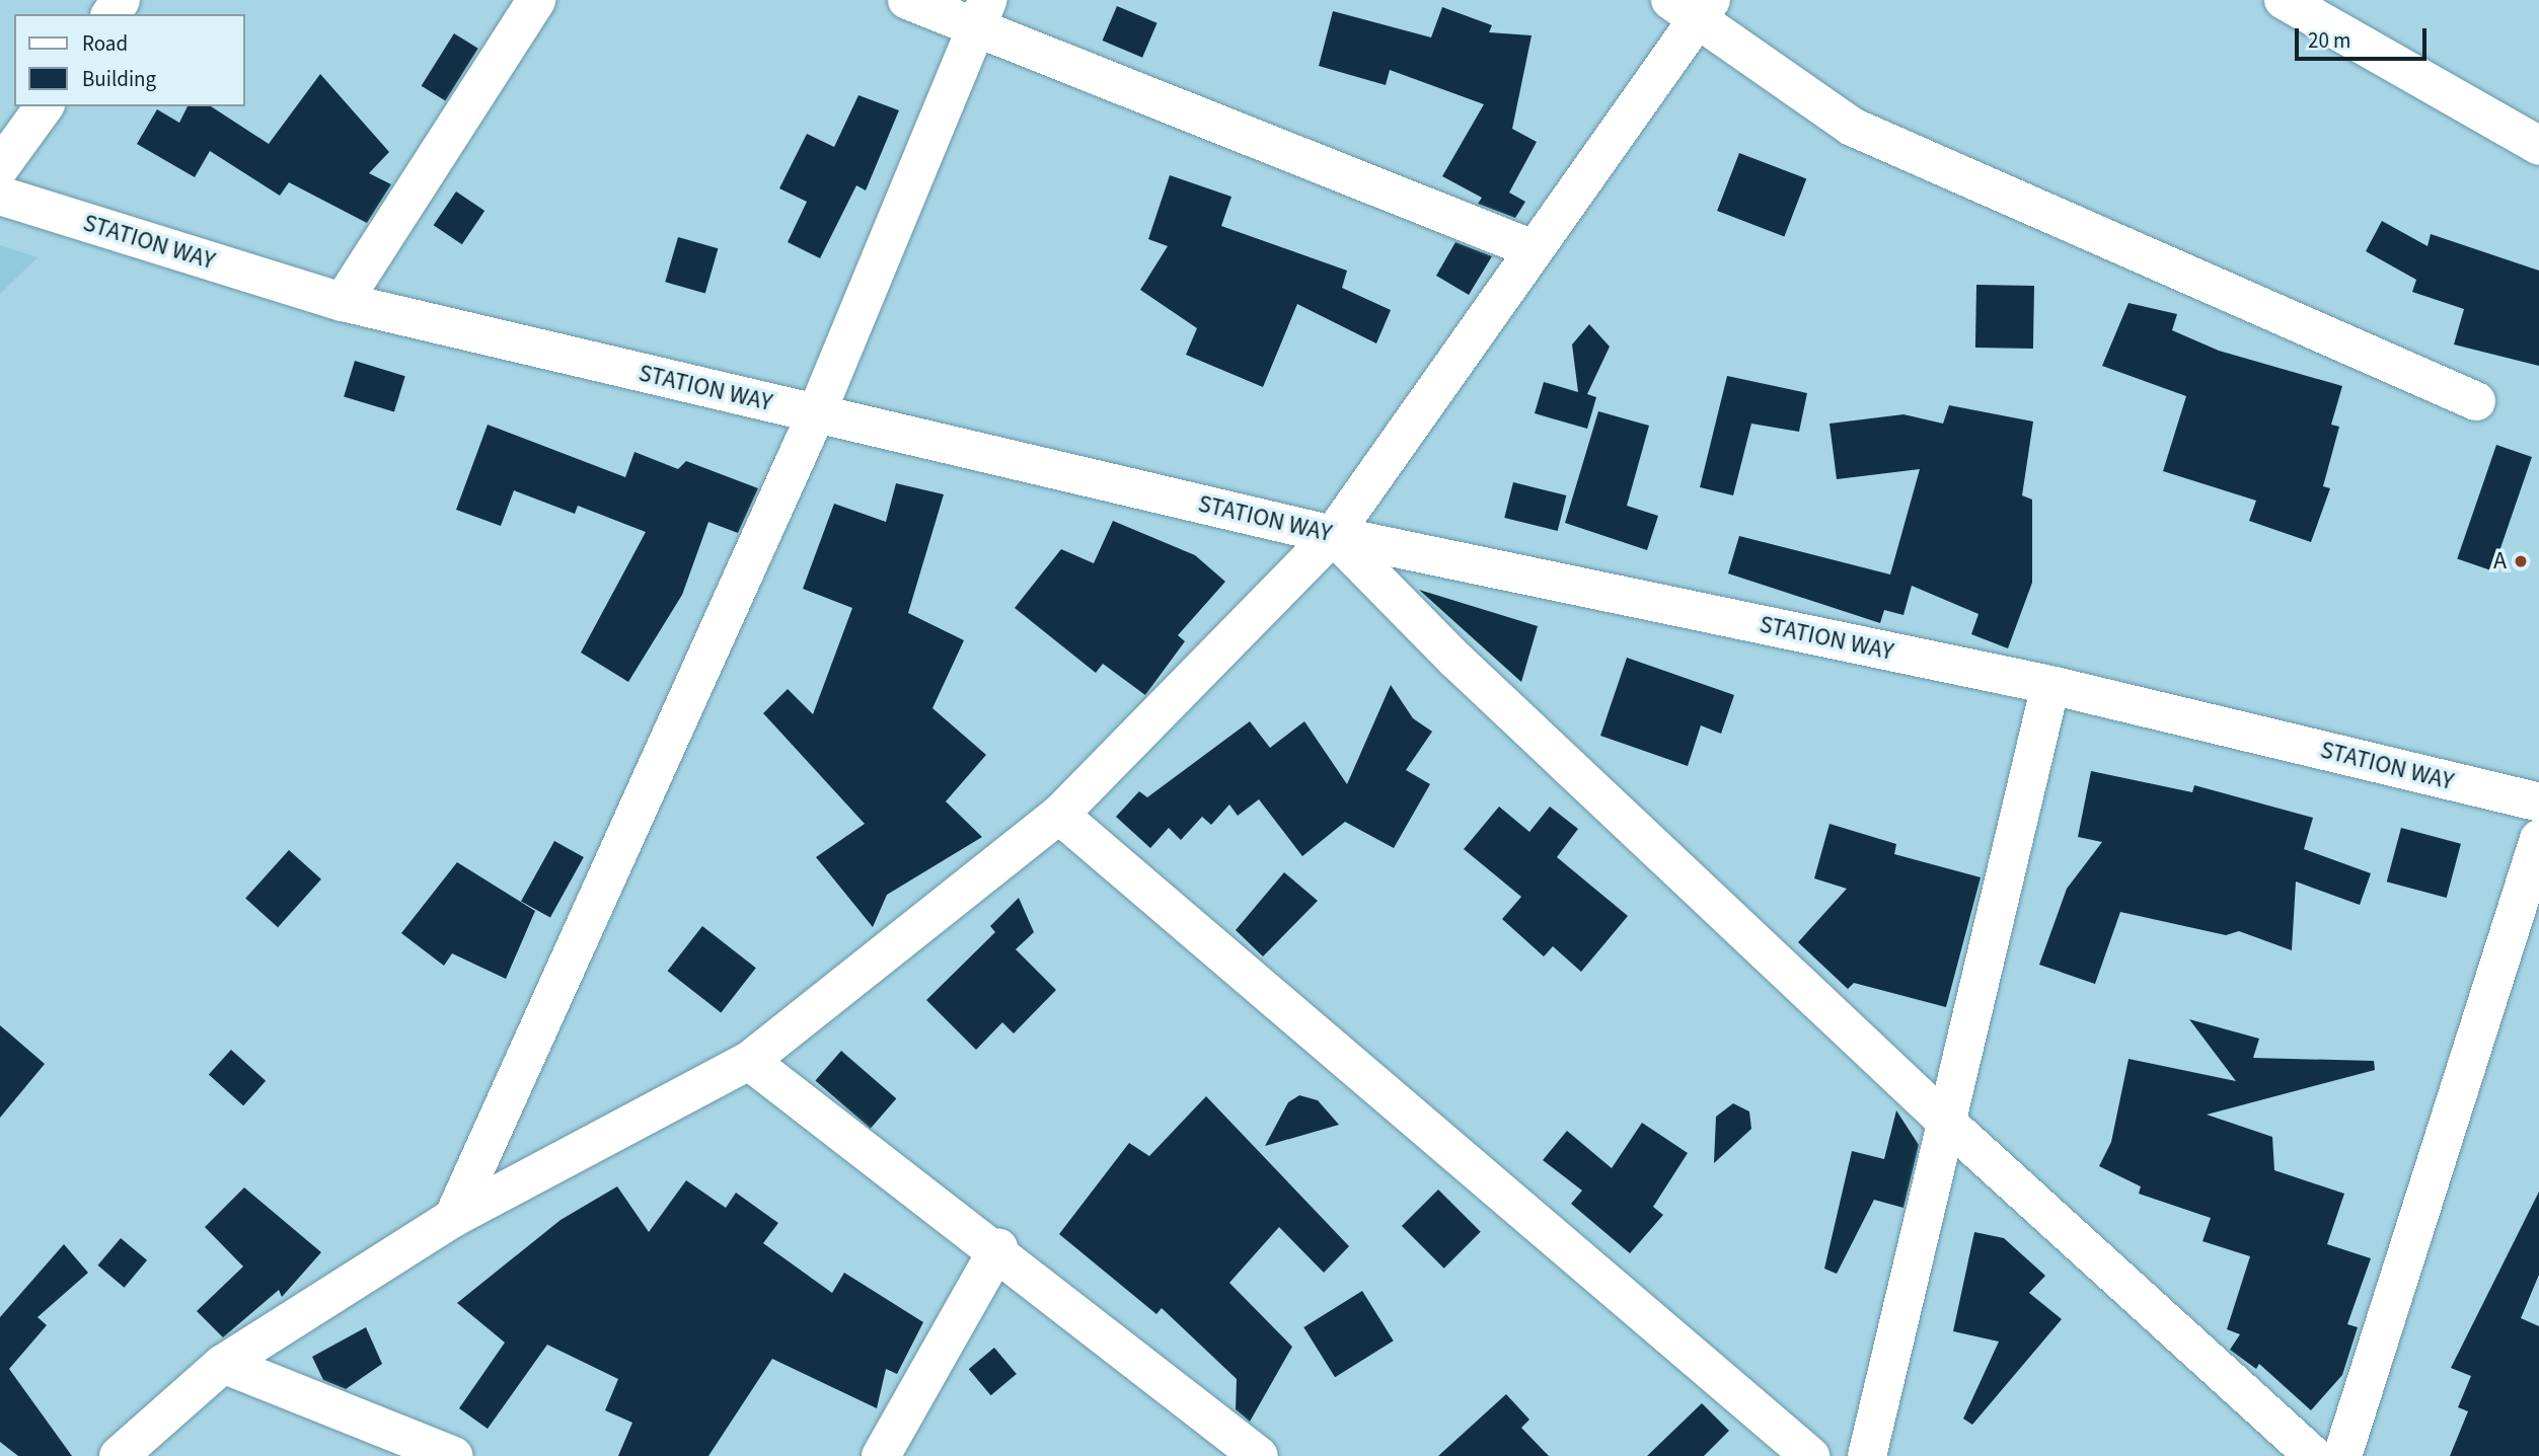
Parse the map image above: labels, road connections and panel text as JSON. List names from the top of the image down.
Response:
{
  "streets": {
    "street": ["STATION WAY"]
  },
  "places": ["A"],
  "legend": ["Road", "Building"],
  "scale_bar": "20 m"
}
